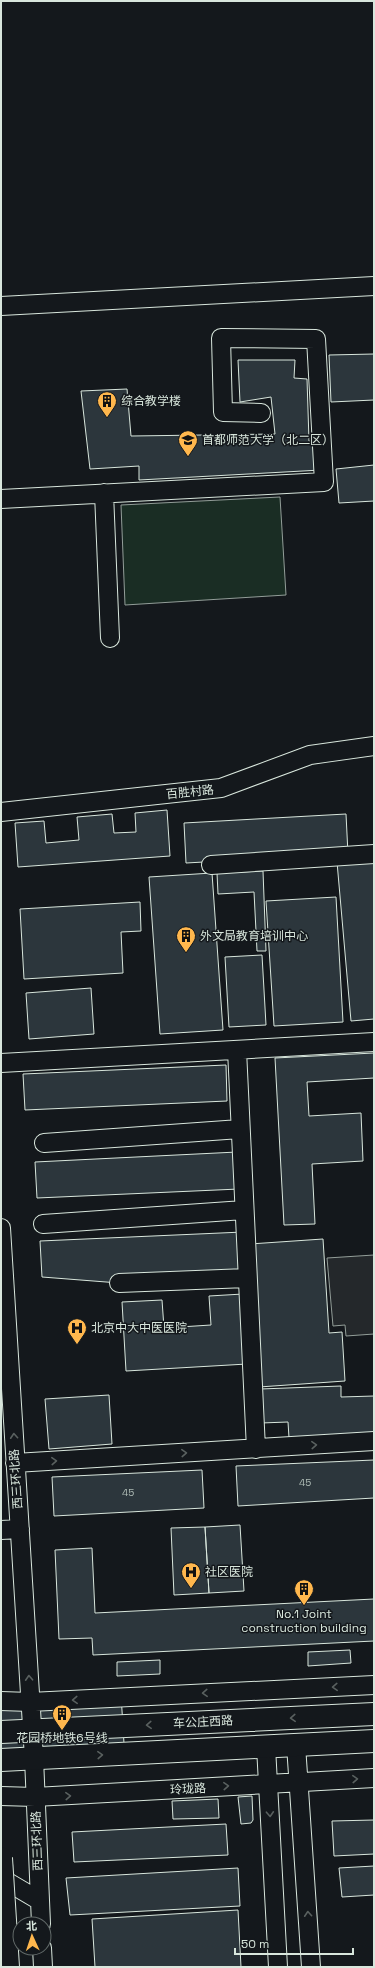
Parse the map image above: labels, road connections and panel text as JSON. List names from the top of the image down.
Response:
{
  "streets": {
    "main road": ["车公庄西路"],
    "street": ["百胜村路", "西三环北路", "玲珑路"]
  },
  "crossings": [
    ["西三环北路", "车公庄西路"],
    ["西三环北路", "玲珑路"]
  ],
  "one_way": ["西三环北路"],
  "places": {
    "building": [
      "综合教学楼",
      "外文局教育培训中心",
      "No.1 Joint construction building",
      "花园桥地铁6号线"
    ],
    "school or university": ["首都师范大学（北二区）"],
    "hospital": ["北京中大中医医院", "社区医院"]
  },
  "house_numbers": ["45", "45"],
  "scale_bar": "50 m",
  "north": "top"
}
